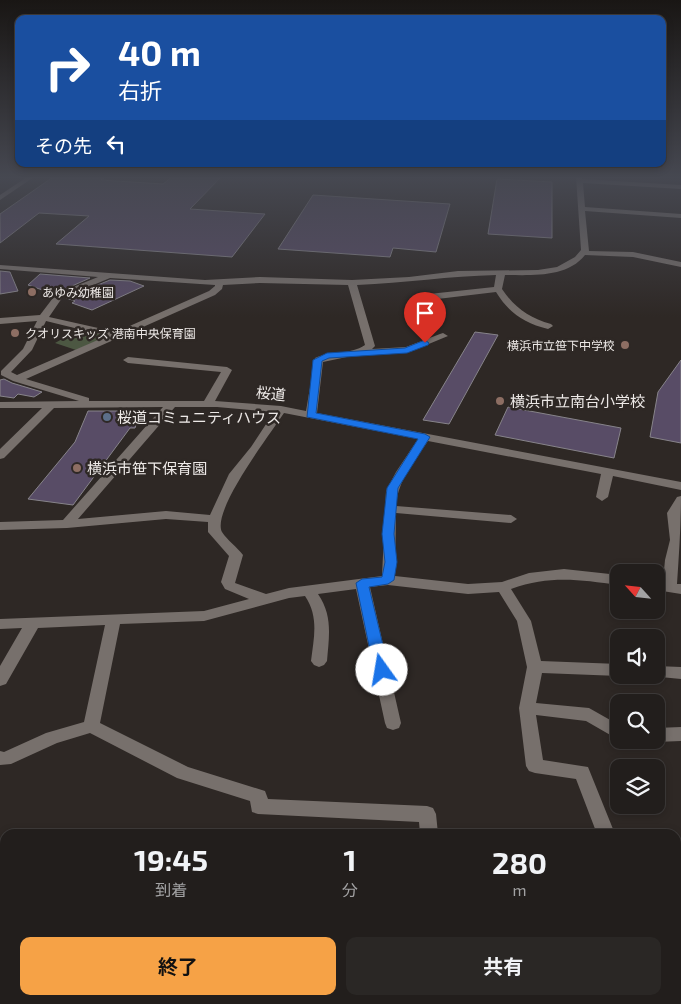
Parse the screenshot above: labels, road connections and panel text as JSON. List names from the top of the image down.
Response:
{
  "streets": {
    "street": ["桜道"]
  },
  "places": [
    "あゆみ幼稚園",
    "クオリスキッズ 港南中央保育園",
    "横浜市立笹下中学校",
    "横浜市立南台小学校",
    "桜道コミュニティハウス",
    "横浜市笹下保育園"
  ],
  "north": "top left",
  "page": {
    "turn": ["40 m", "右折"],
    "then": "その先",
    "eta": [
      "19:45",
      "到着",
      "1",
      "分",
      "280",
      "m"
    ],
    "buttons": ["終了", "共有"]
  }
}
